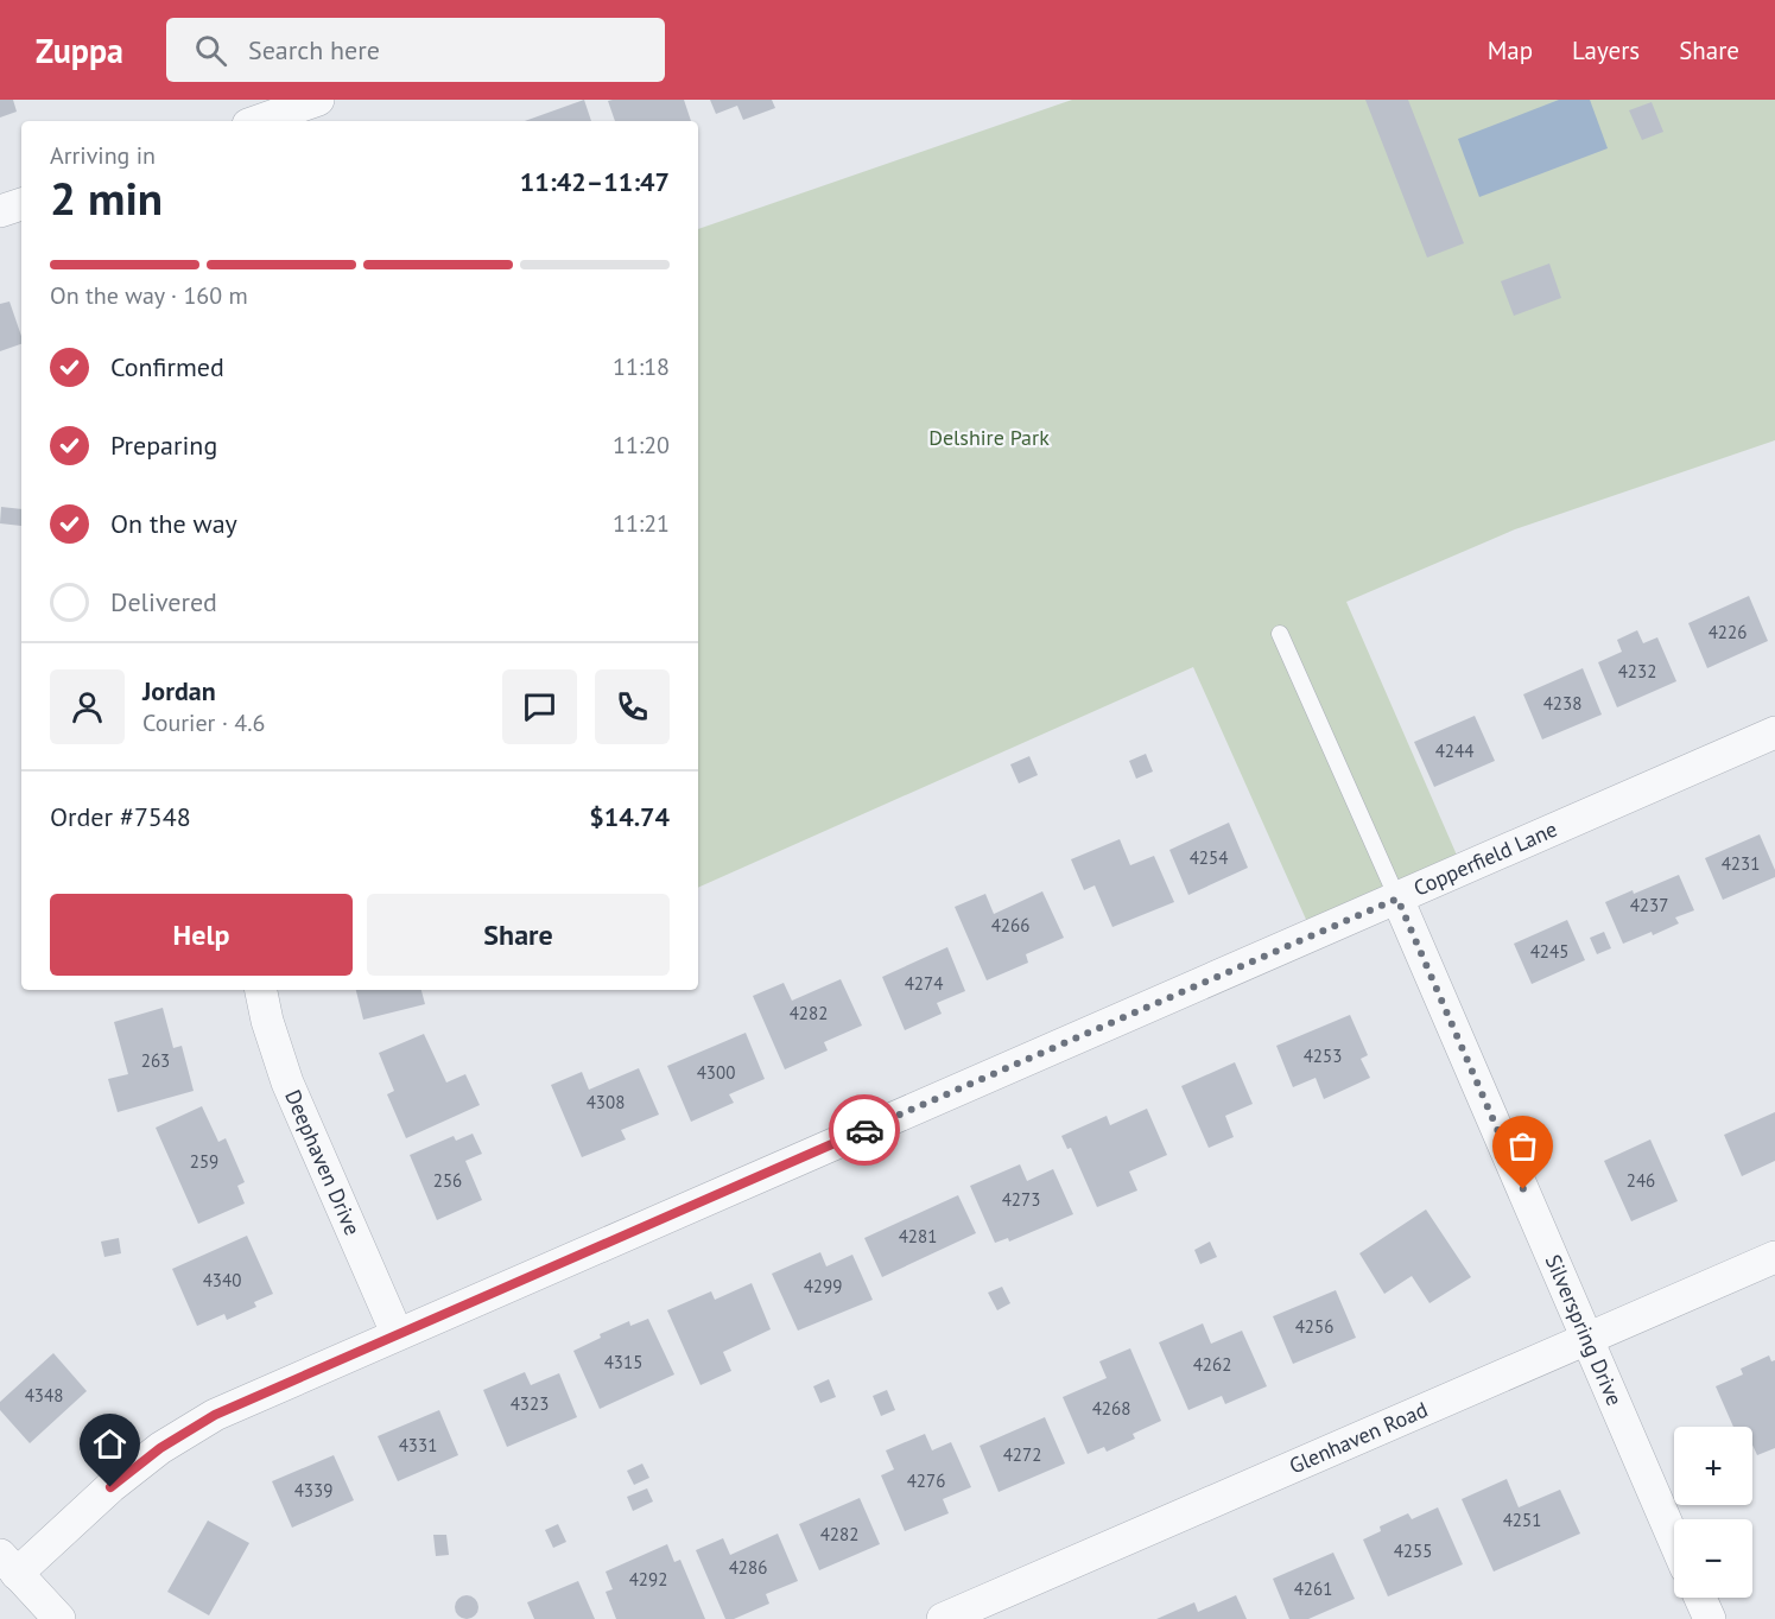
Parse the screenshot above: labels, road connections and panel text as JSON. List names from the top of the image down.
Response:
{
  "streets": {
    "street": [
      "Copperfield Lane",
      "Deephaven Drive",
      "Silverspring Drive",
      "Glenhaven Road"
    ]
  },
  "crossings": [
    ["Copperfield Lane", "Deephaven Drive"],
    ["Copperfield Lane", "Silverspring Drive"],
    ["Silverspring Drive", "Glenhaven Road"]
  ],
  "parks": ["Delshire Park"],
  "house_numbers": [
    "4226",
    "4232",
    "4238",
    "4244",
    "4254",
    "4231",
    "4237",
    "4266",
    "4245",
    "4274",
    "4282",
    "4253",
    "263",
    "4300",
    "4308",
    "259",
    "256",
    "246",
    "4273",
    "4281",
    "4340",
    "4299",
    "4256",
    "4315",
    "4262",
    "4348",
    "4323",
    "4268",
    "4331",
    "4272",
    "4276",
    "4339",
    "4251",
    "4282",
    "4255",
    "4286",
    "4292",
    "4261"
  ],
  "page": {
    "header": "Zuppa",
    "search": "Search here",
    "nav": ["Map", "Layers", "Share"],
    "heading": ["2 min", "Arriving in", "11:42–11:47"],
    "panel": [
      "Jordan",
      "Courier · 4.6",
      "Order #7548",
      "$14.74"
    ],
    "bar": "On the way · 160 m",
    "list": [
      ["Confirmed", "11:18"],
      ["Preparing", "11:20"],
      ["On the way", "11:21"],
      "Delivered"
    ],
    "buttons": ["Help", "Share"],
    "map_buttons": ["+", "−"]
  }
}
